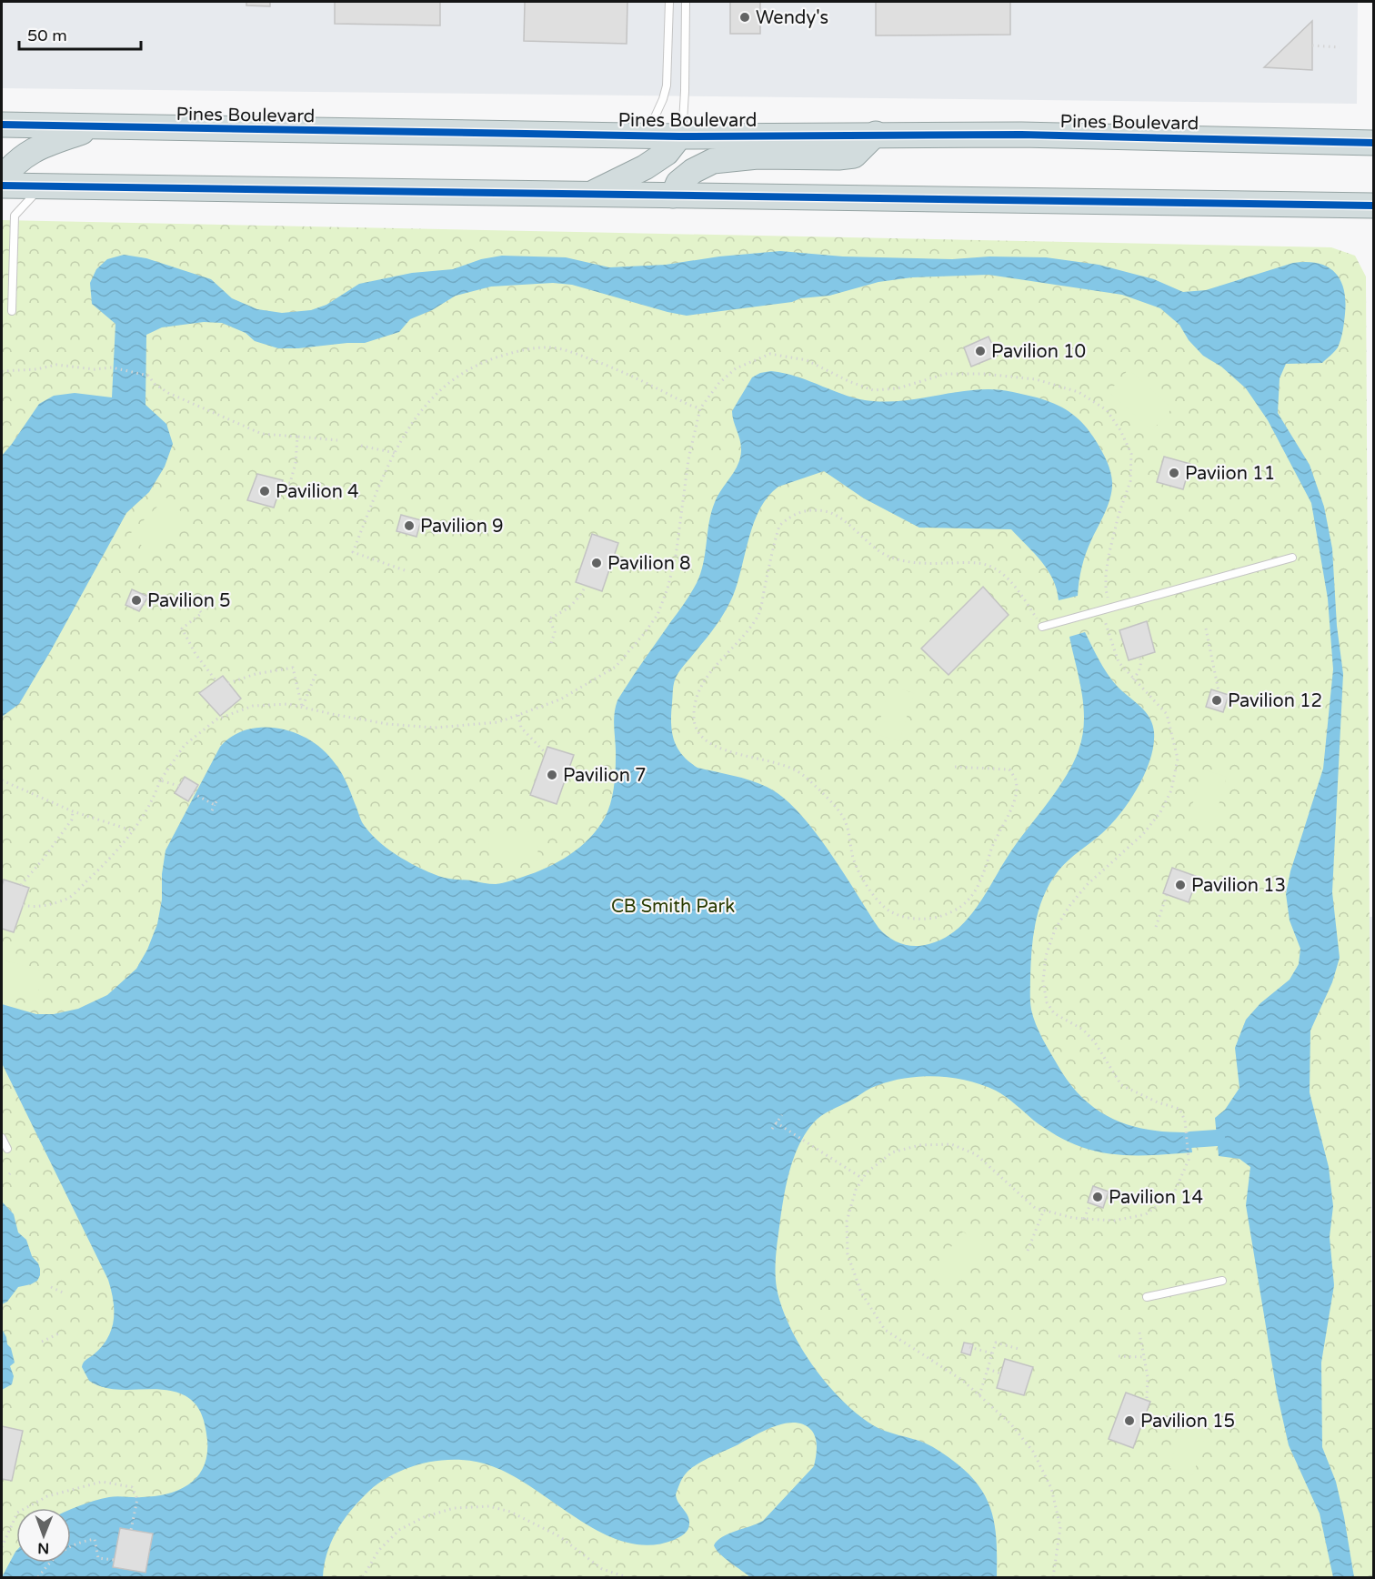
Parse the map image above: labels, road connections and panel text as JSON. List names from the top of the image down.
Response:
{
  "streets": {
    "highway": ["Pines Boulevard"]
  },
  "parks": ["CB Smith Park"],
  "places": [
    "Wendy's",
    "Pavilion 10",
    "Paviion 11",
    "Pavilion 4",
    "Pavilion 9",
    "Pavilion 8",
    "Pavilion 5",
    "Pavilion 12",
    "Pavilion 7",
    "Pavilion 13",
    "Pavilion 14",
    "Pavilion 15"
  ],
  "scale_bar": "50 m",
  "north": "bottom"
}
